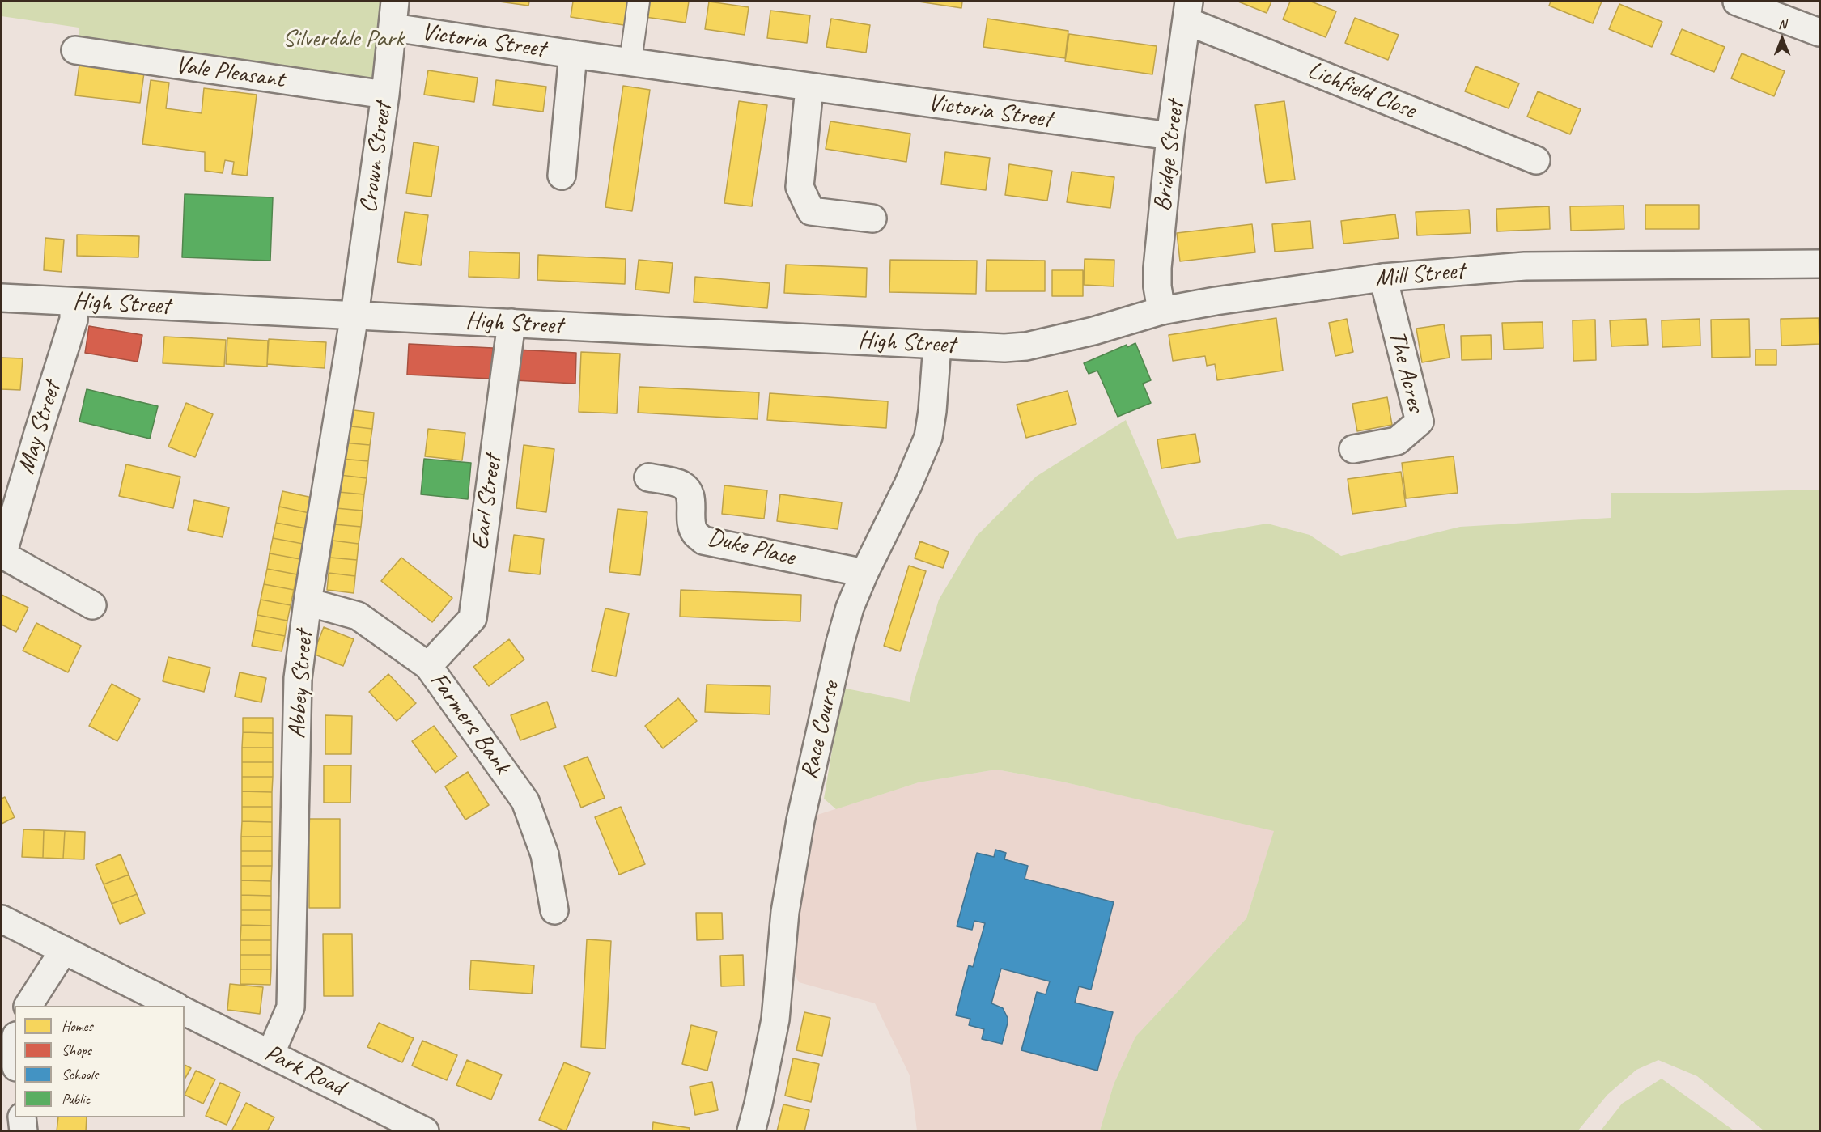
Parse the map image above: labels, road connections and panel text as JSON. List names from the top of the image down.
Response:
{
  "streets": {
    "street": [
      "Victoria Street",
      "Vale Pleasant",
      "Lichfield Close",
      "Bridge Street",
      "Crown Street",
      "Mill Street",
      "High Street",
      "The Acres",
      "May Street",
      "Earl Street",
      "Duke Place",
      "Abbey Street",
      "Farmers Bank",
      "Race Course",
      "Park Road"
    ]
  },
  "crossings": [
    ["Victoria Street", "Bridge Street"],
    ["Victoria Street", "Crown Street"],
    ["Vale Pleasant", "Crown Street"],
    ["Lichfield Close", "Bridge Street"],
    ["Bridge Street", "Mill Street"],
    ["Crown Street", "High Street"],
    ["Crown Street", "Abbey Street"],
    ["Mill Street", "High Street"],
    ["Mill Street", "The Acres"],
    ["High Street", "May Street"],
    ["High Street", "Earl Street"],
    ["High Street", "Abbey Street"],
    ["High Street", "Race Course"],
    ["Earl Street", "Farmers Bank"],
    ["Duke Place", "Race Course"],
    ["Abbey Street", "Farmers Bank"],
    ["Abbey Street", "Park Road"]
  ],
  "parks": ["Silverdale Park"],
  "legend": [
    "Homes",
    "Shops",
    "Schools",
    "Public"
  ],
  "north": "top"
}
